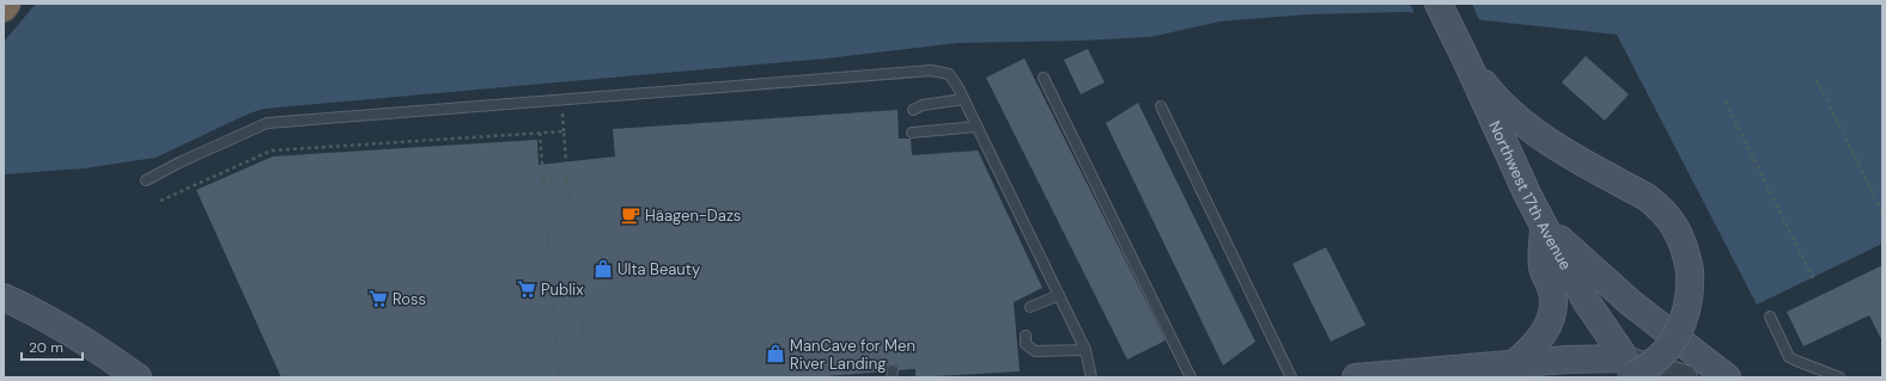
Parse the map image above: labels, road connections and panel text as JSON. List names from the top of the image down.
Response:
{
  "streets": {
    "main road": ["Northwest 17th Avenue"]
  },
  "places": {
    "cafe": ["Häagen-Dazs"],
    "shop": ["Ulta Beauty", "ManCave for Men River Landing"],
    "supermarket": ["Publix", "Ross"]
  },
  "scale_bar": "20 m"
}
